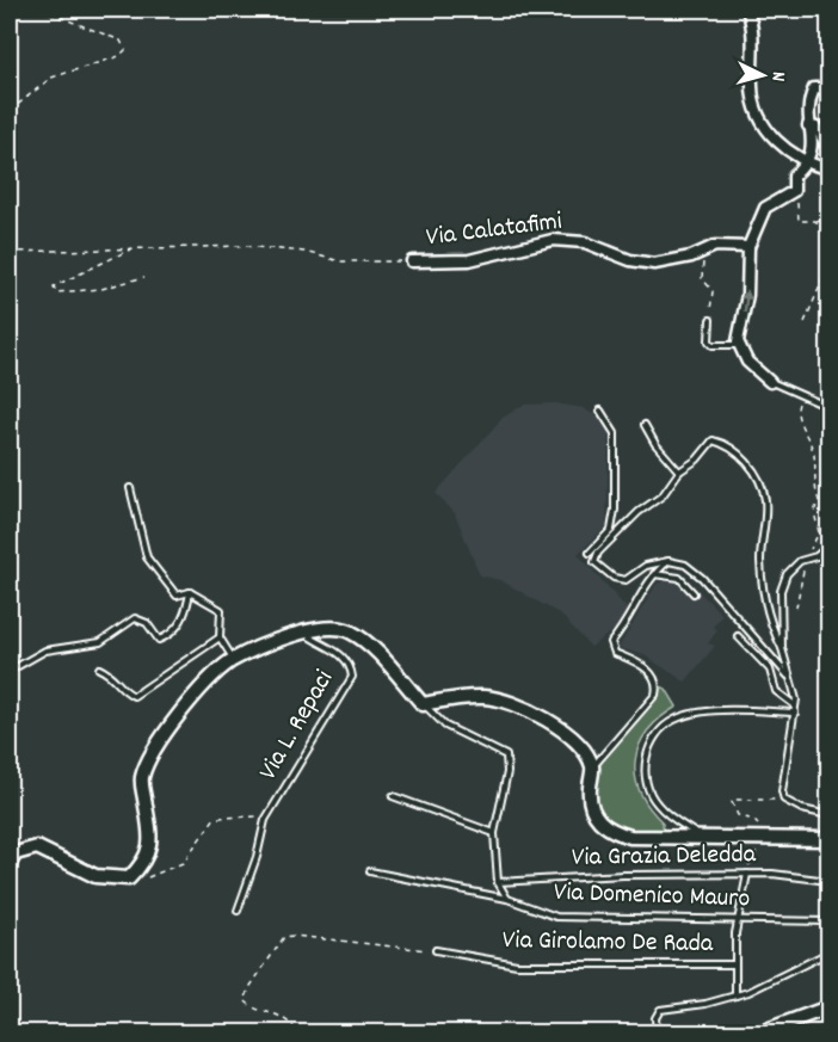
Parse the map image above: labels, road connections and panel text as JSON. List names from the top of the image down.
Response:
{
  "streets": {
    "street": ["Via Calatafimi"],
    "lane": [
      "Via L. Repaci",
      "Via Grazia Deledda",
      "Via Domenico Mauro",
      "Via Girolamo De Rada"
    ]
  },
  "north": "right"
}
